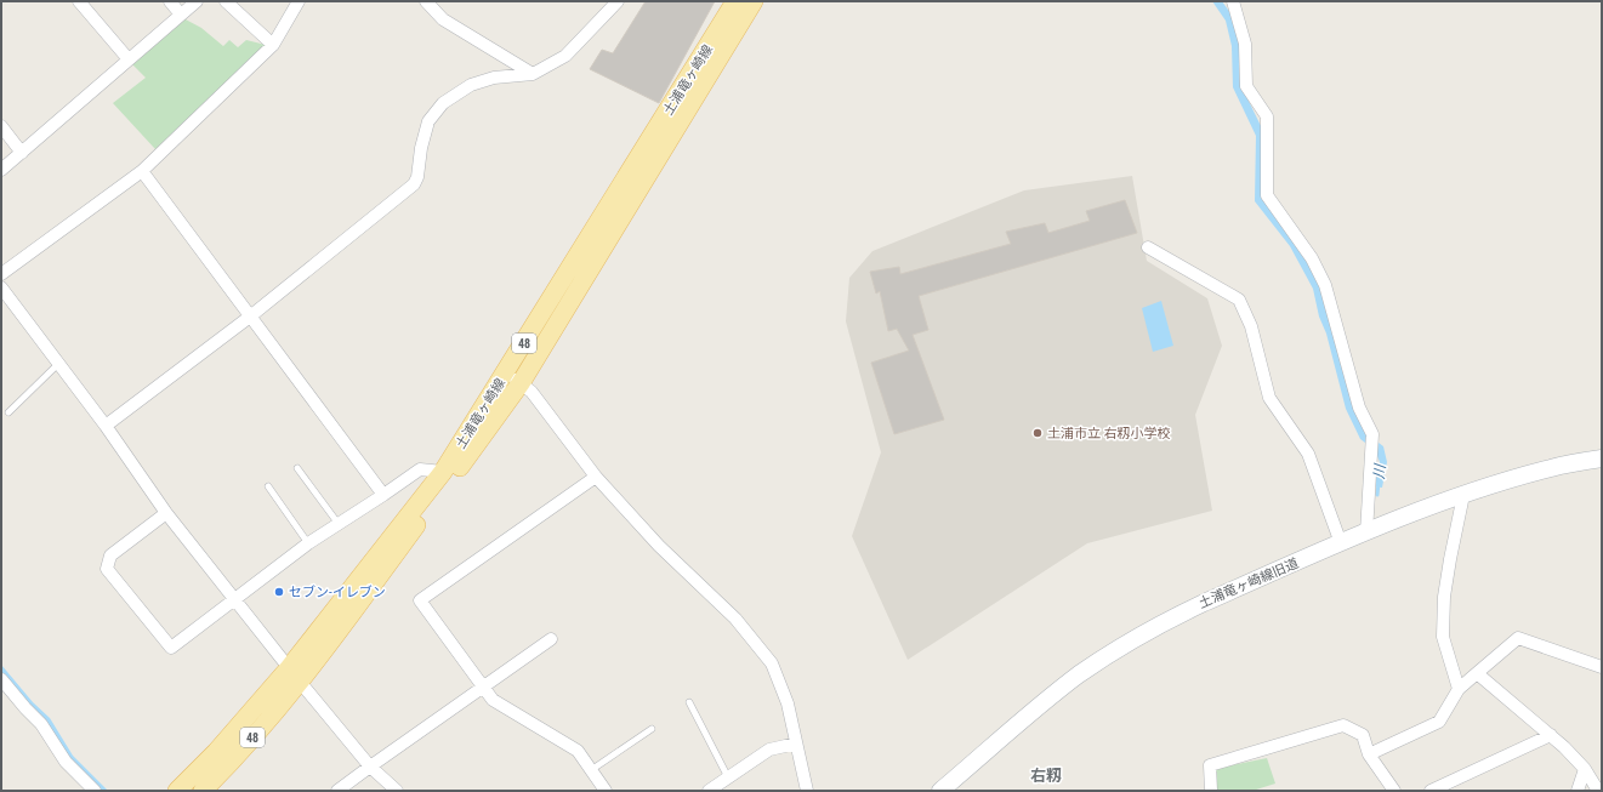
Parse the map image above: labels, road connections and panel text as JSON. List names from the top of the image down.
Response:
{
  "streets": {
    "main road": ["土浦竜ヶ崎線", "48"],
    "street": ["土浦竜ヶ崎線旧道"]
  },
  "districts": ["右籾"],
  "water": ["川"],
  "places": ["土浦市立 右籾小学校", "セブン-イレブン"]
}
